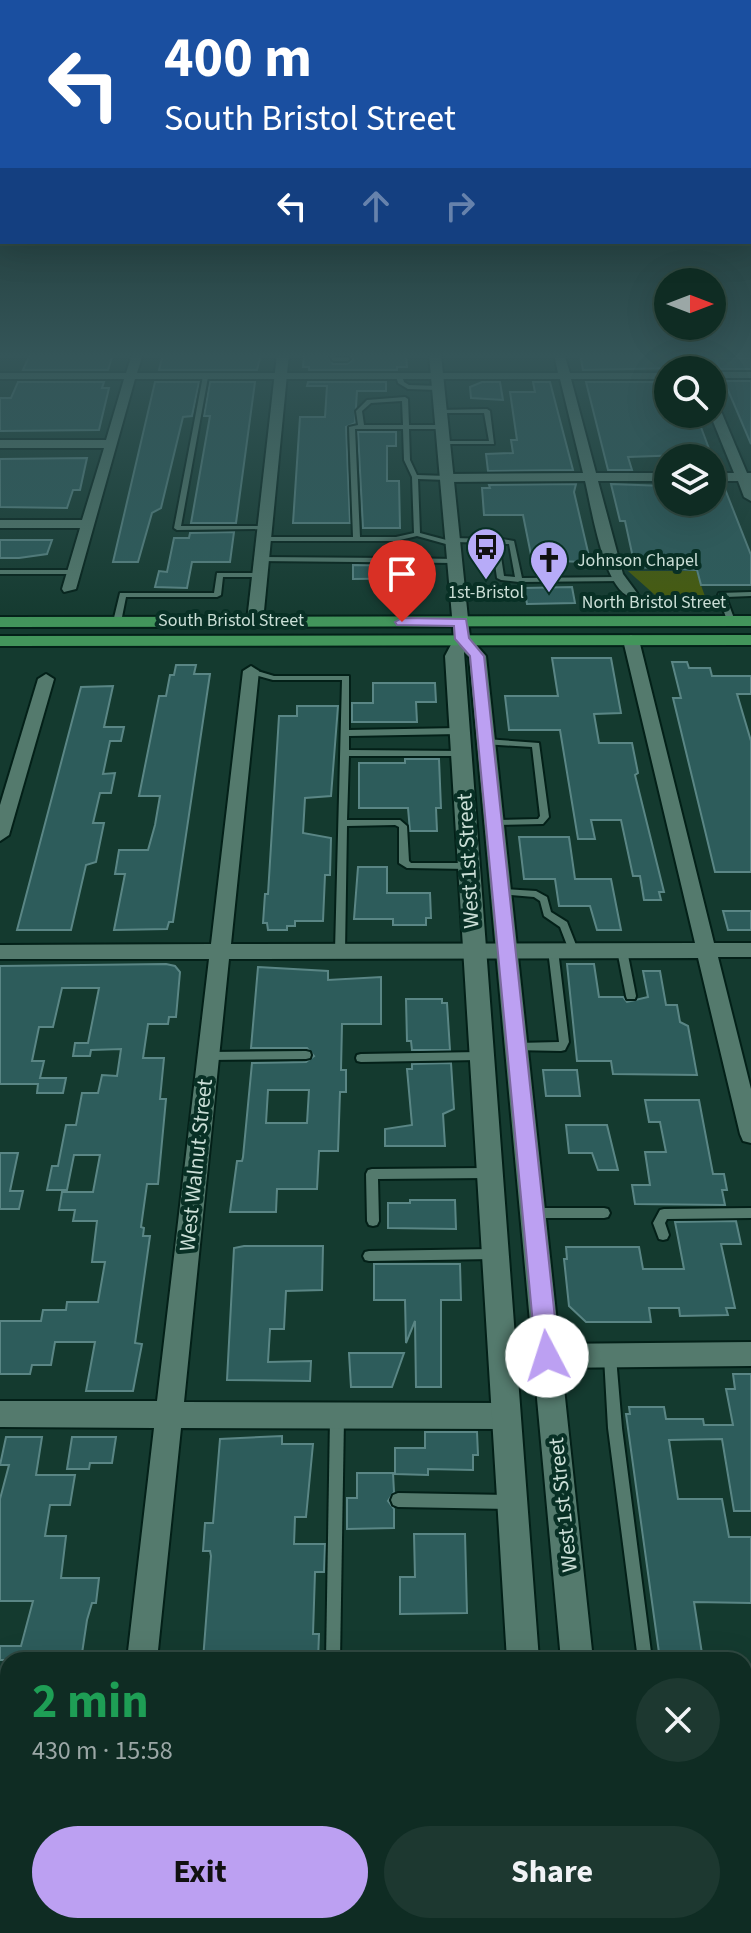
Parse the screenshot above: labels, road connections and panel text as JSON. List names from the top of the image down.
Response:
{
  "streets": {
    "main road": ["North Bristol Street", "South Bristol Street", "West 1st Street"],
    "street": ["West Walnut Street"]
  },
  "crossings": [
    ["North Bristol Street", "South Bristol Street"],
    ["North Bristol Street", "West 1st Street"],
    ["South Bristol Street", "West 1st Street"]
  ],
  "places": {
    "bus stop": ["1st-Bristol"],
    "church": ["Johnson Chapel"]
  },
  "north": "right",
  "page": {
    "turn": ["400 m", "South Bristol Street"],
    "heading": ["2 min", "430 m · 15:58"],
    "buttons": ["Exit", "Share"]
  }
}
